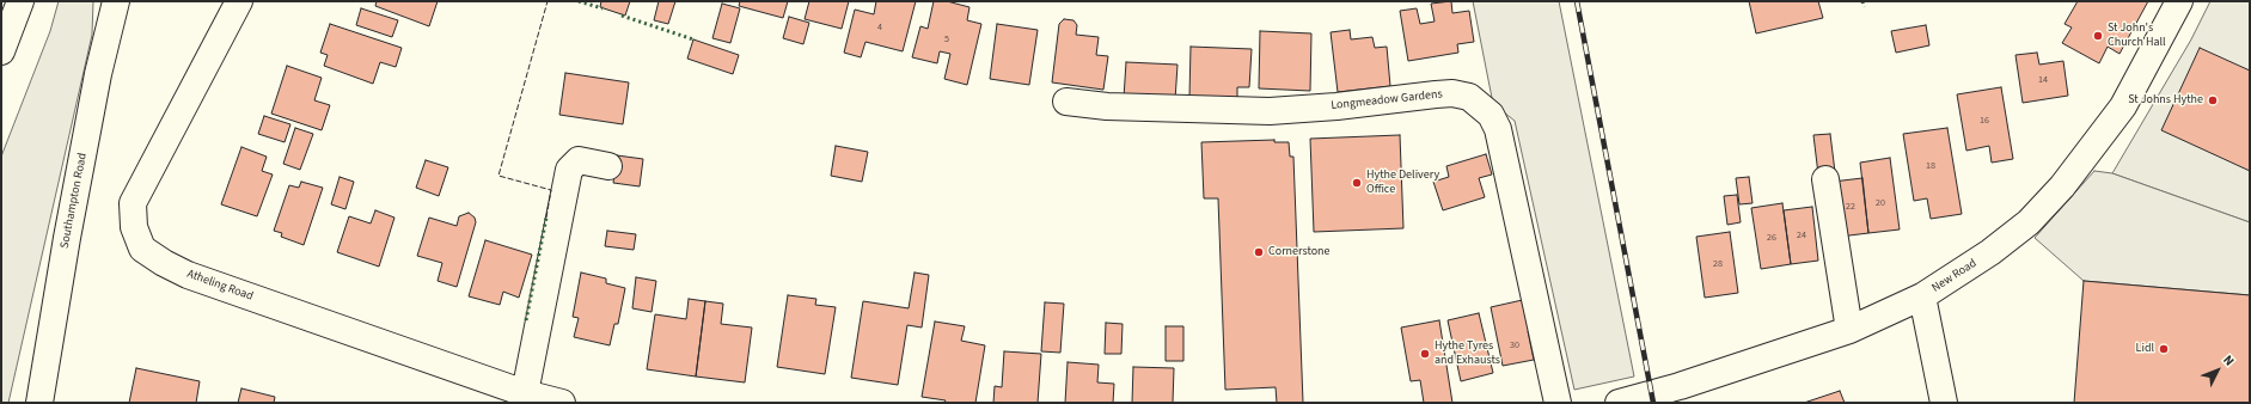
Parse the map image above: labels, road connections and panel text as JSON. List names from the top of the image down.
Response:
{
  "streets": {
    "street": [
      "Longmeadow Gardens",
      "Southampton Road",
      "New Road",
      "Atheling Road"
    ]
  },
  "places": [
    "St John's Church Hall",
    "St Johns Hythe",
    "Hythe Delivery Office",
    "Cornerstone",
    "Lidl",
    "Hythe Tyres and Exhausts"
  ],
  "house_numbers": [
    "4",
    "5",
    "14",
    "16",
    "18",
    "20",
    "22",
    "24",
    "26",
    "28",
    "30"
  ],
  "north": "top right"
}
